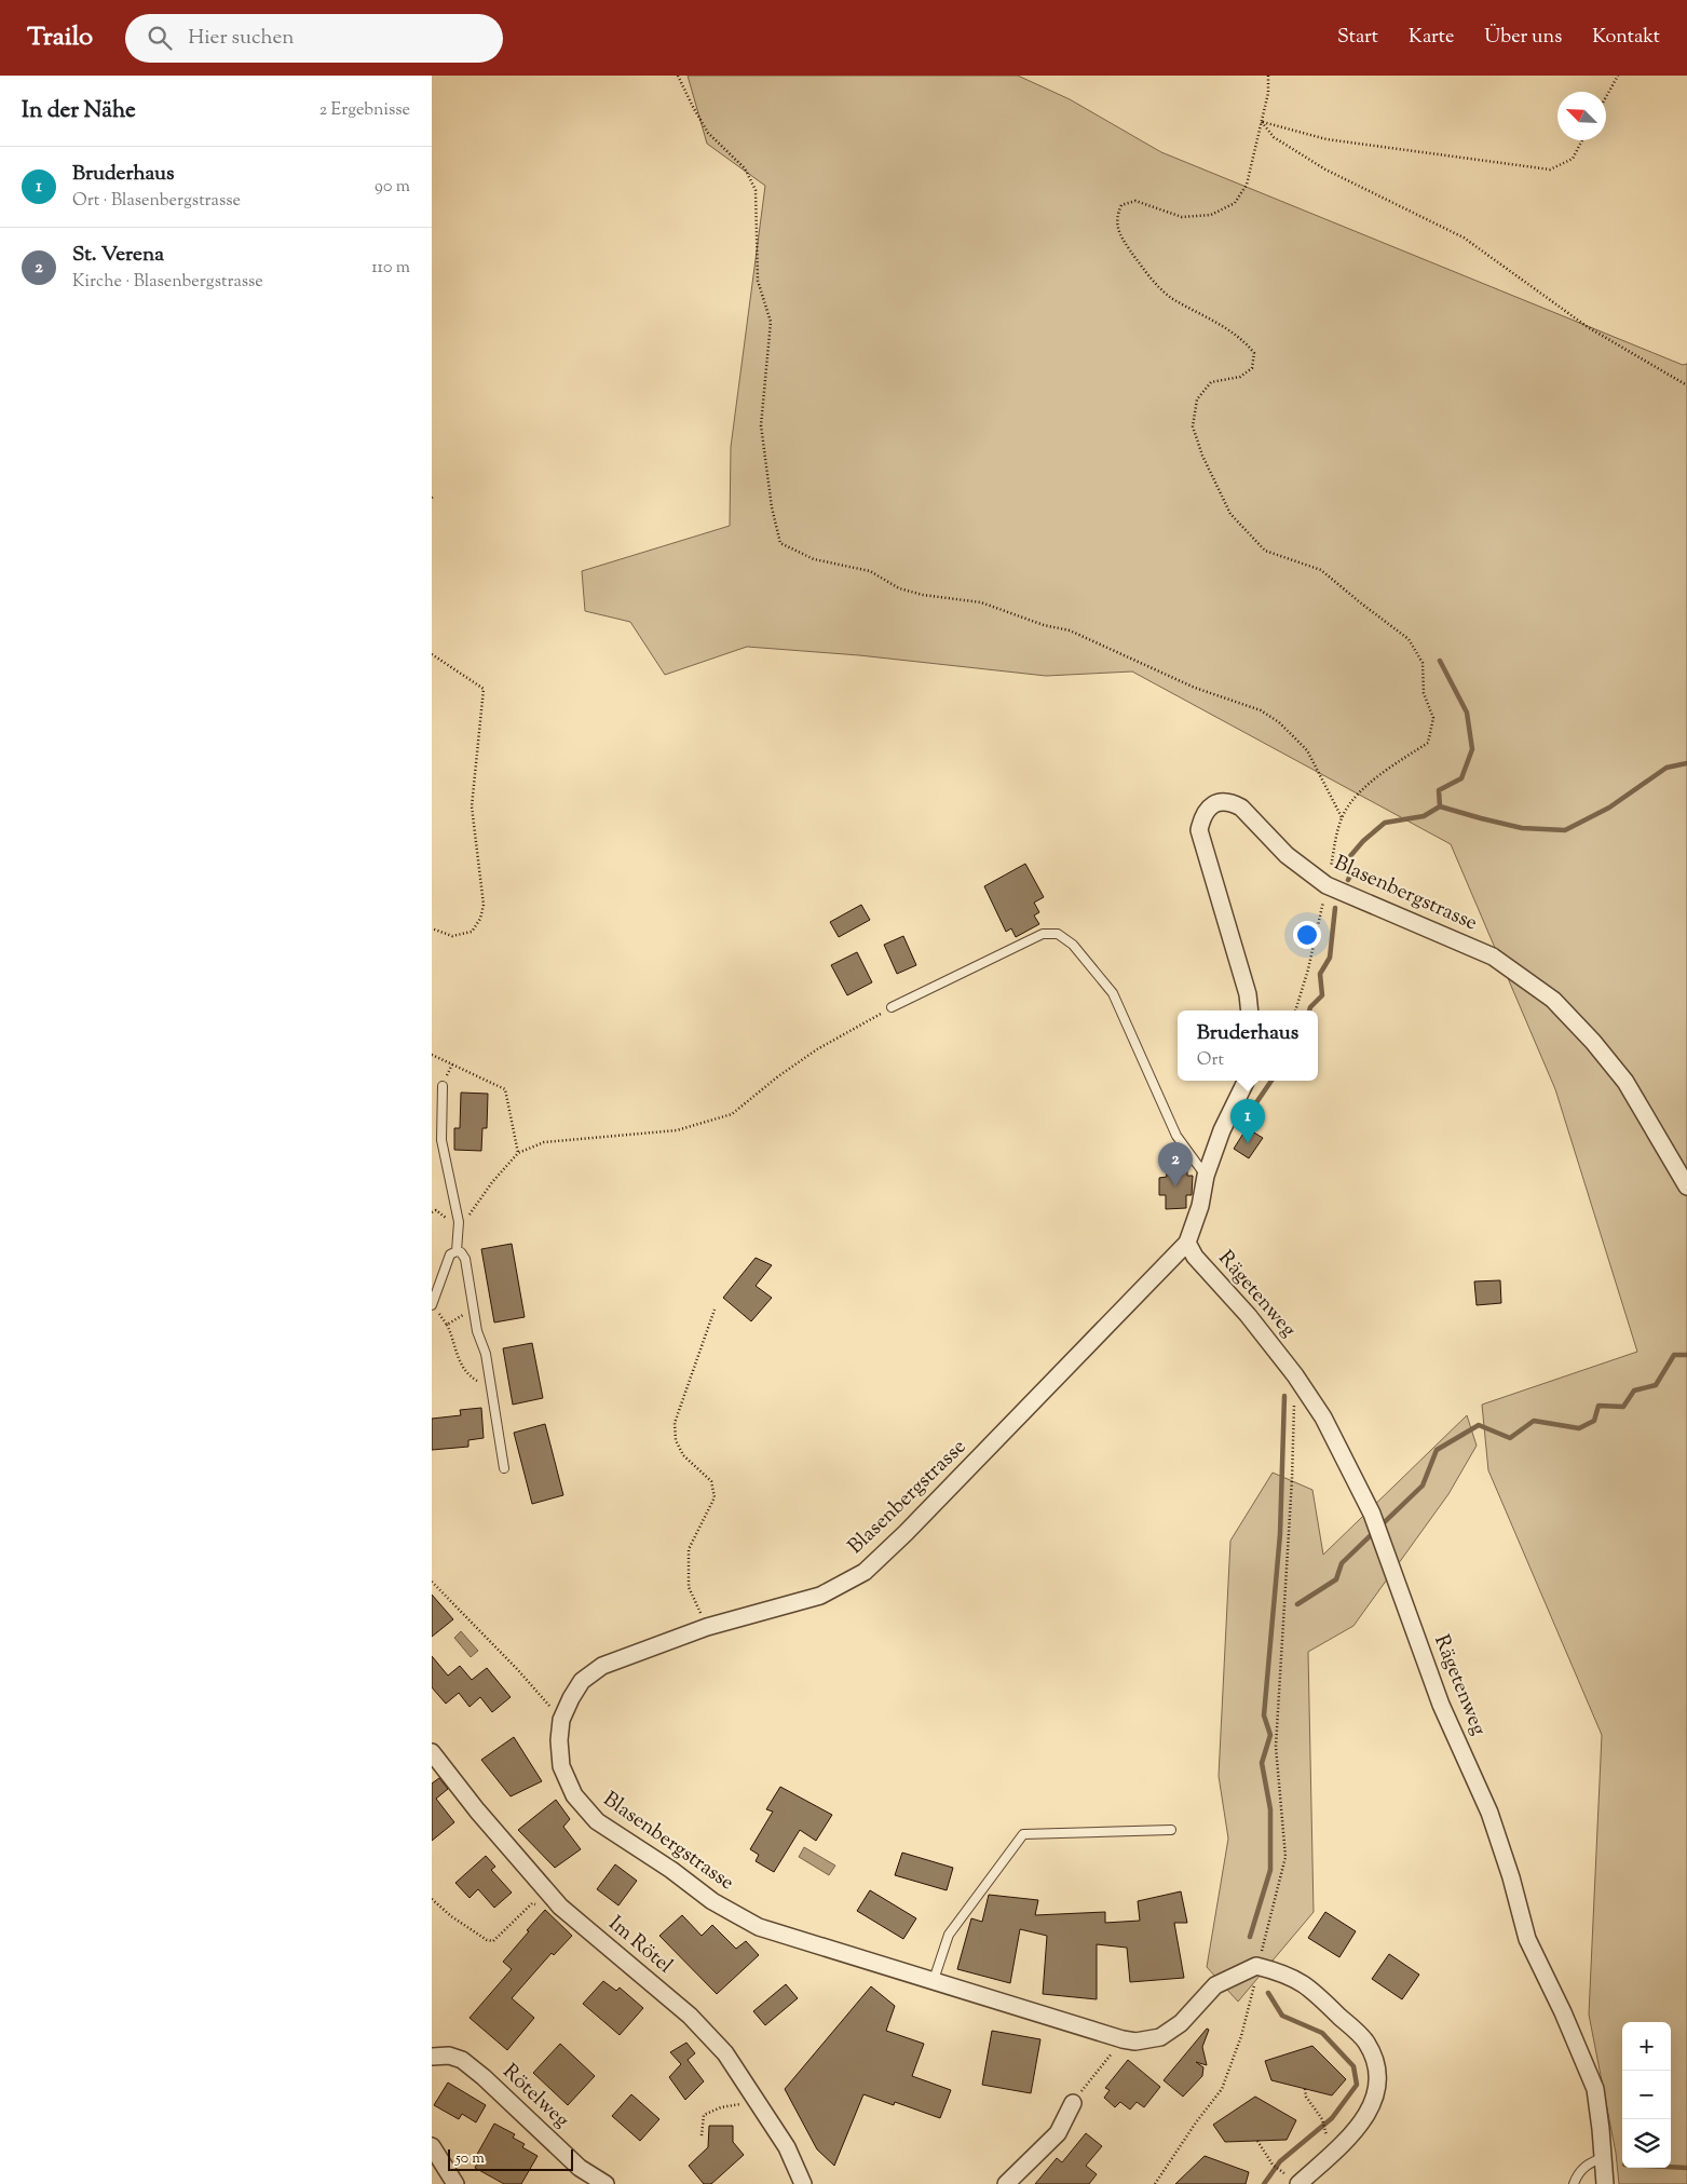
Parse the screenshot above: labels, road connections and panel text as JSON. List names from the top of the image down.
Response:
{
  "streets": {
    "street": [
      "Blasenbergstrasse",
      "Rägetenweg",
      "Im Rötel",
      "Rötelweg"
    ]
  },
  "crossings": [
    ["Blasenbergstrasse", "Rägetenweg"]
  ],
  "scale_bar": "50 m",
  "north": "top left",
  "page": {
    "header": "Trailo",
    "search": "Hier suchen",
    "nav": [
      "Start",
      "Karte",
      "Über uns",
      "Kontakt"
    ],
    "heading": ["In der Nähe", "2 Ergebnisse"],
    "list": [
      {
        "mark": "1",
        "name": "Bruderhaus",
        "note": "Ort · Blasenbergstrasse",
        "value": "90 m"
      },
      {
        "mark": "2",
        "name": "St. Verena",
        "note": "Kirche · Blasenbergstrasse",
        "value": "110 m"
      }
    ],
    "popup": ["Bruderhaus", "Ort"],
    "pins": ["1", "2"],
    "map_buttons": ["+", "−"],
    "scale": "50 m"
  }
}
